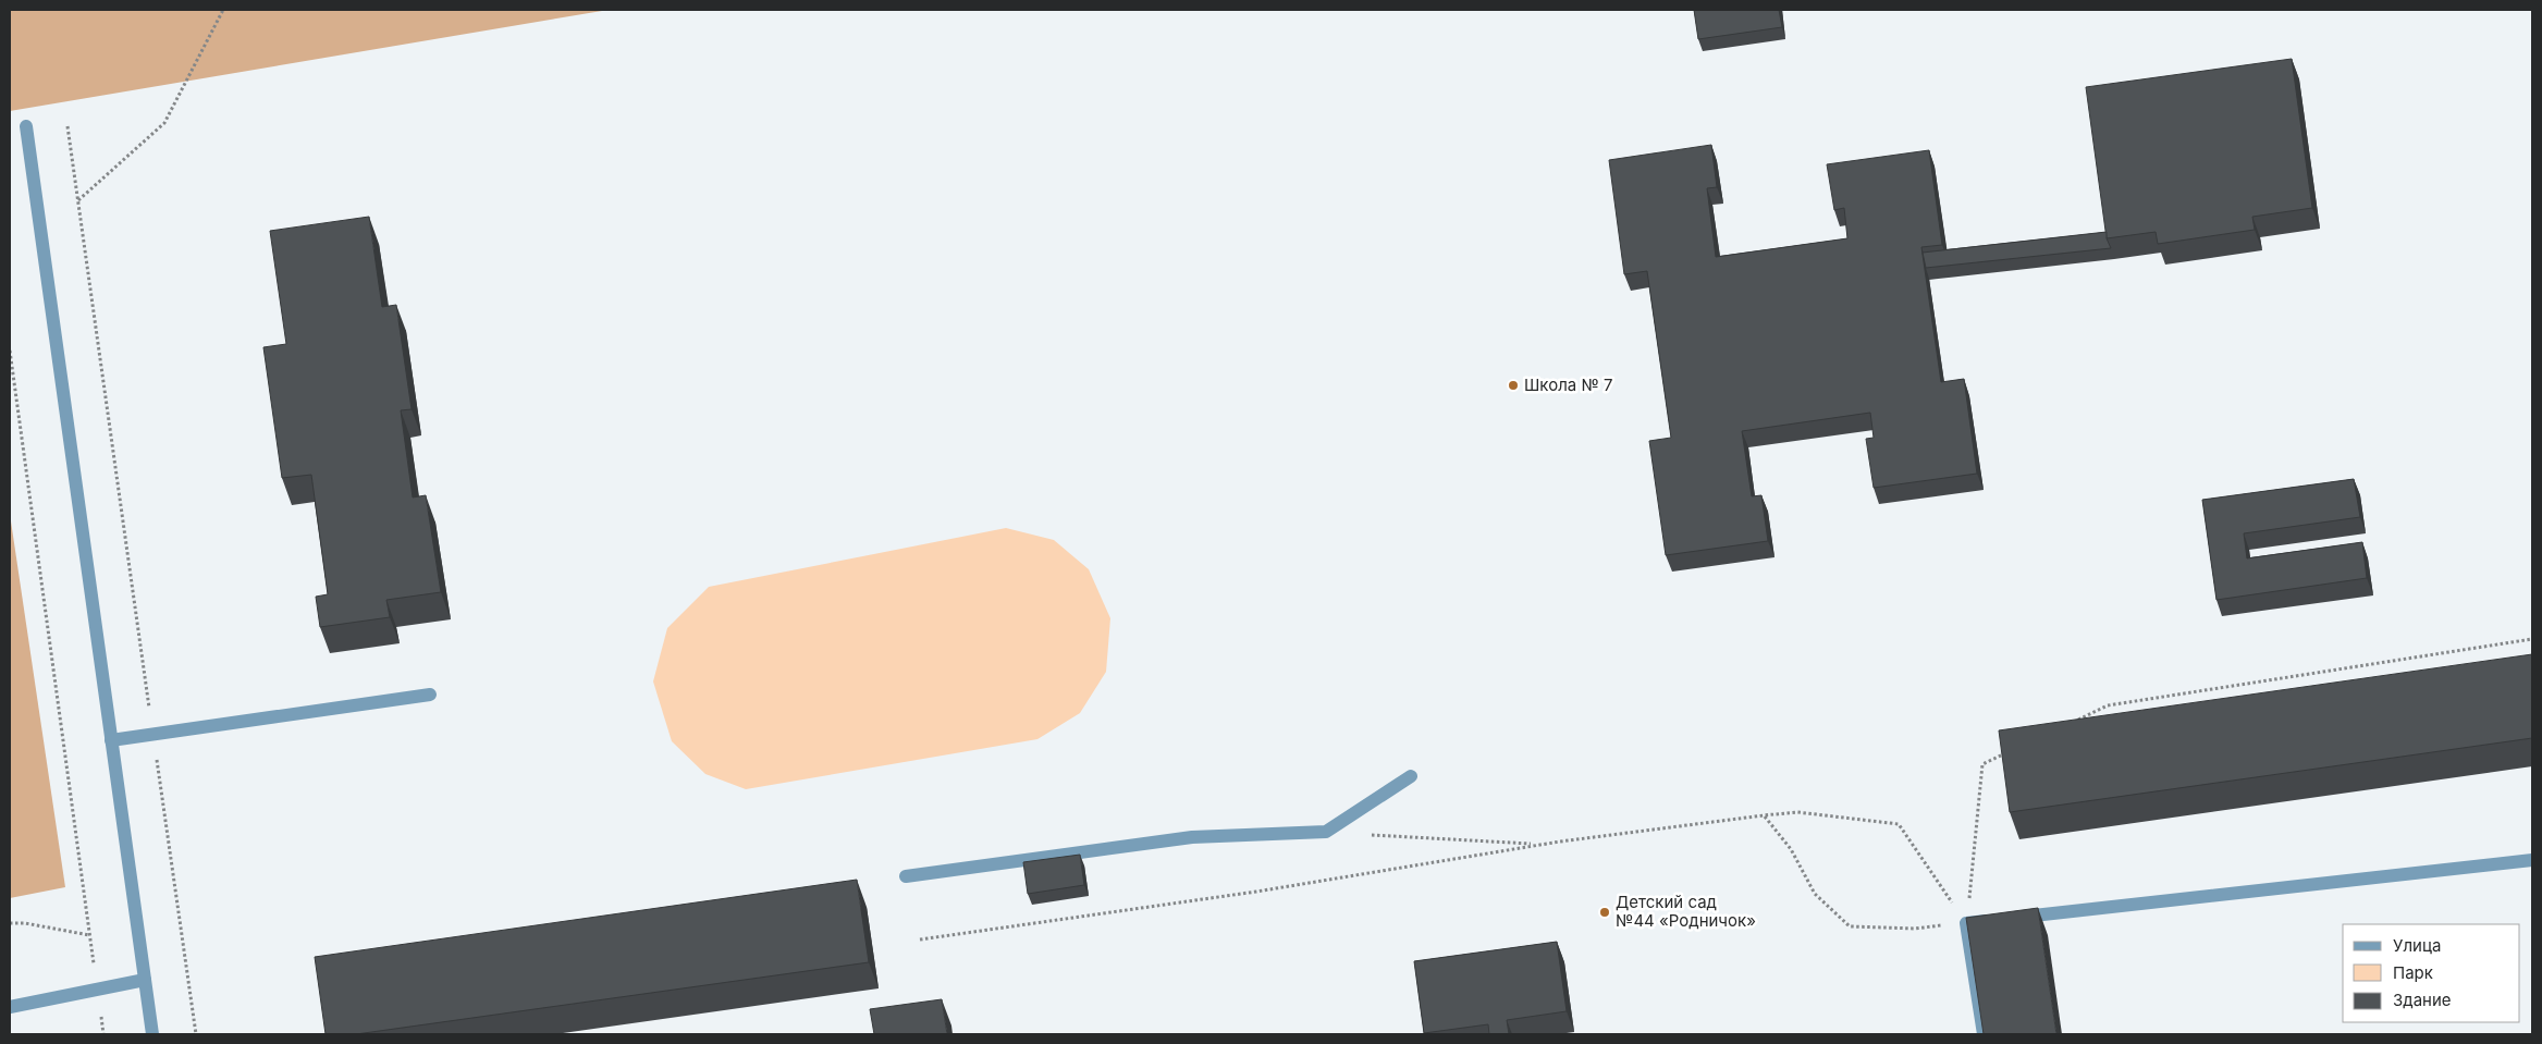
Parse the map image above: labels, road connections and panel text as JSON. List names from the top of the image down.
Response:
{
  "places": ["Школа № 7", "Детский сад №44 «Родничок»"],
  "legend": ["Улица", "Парк", "Здание"]
}
